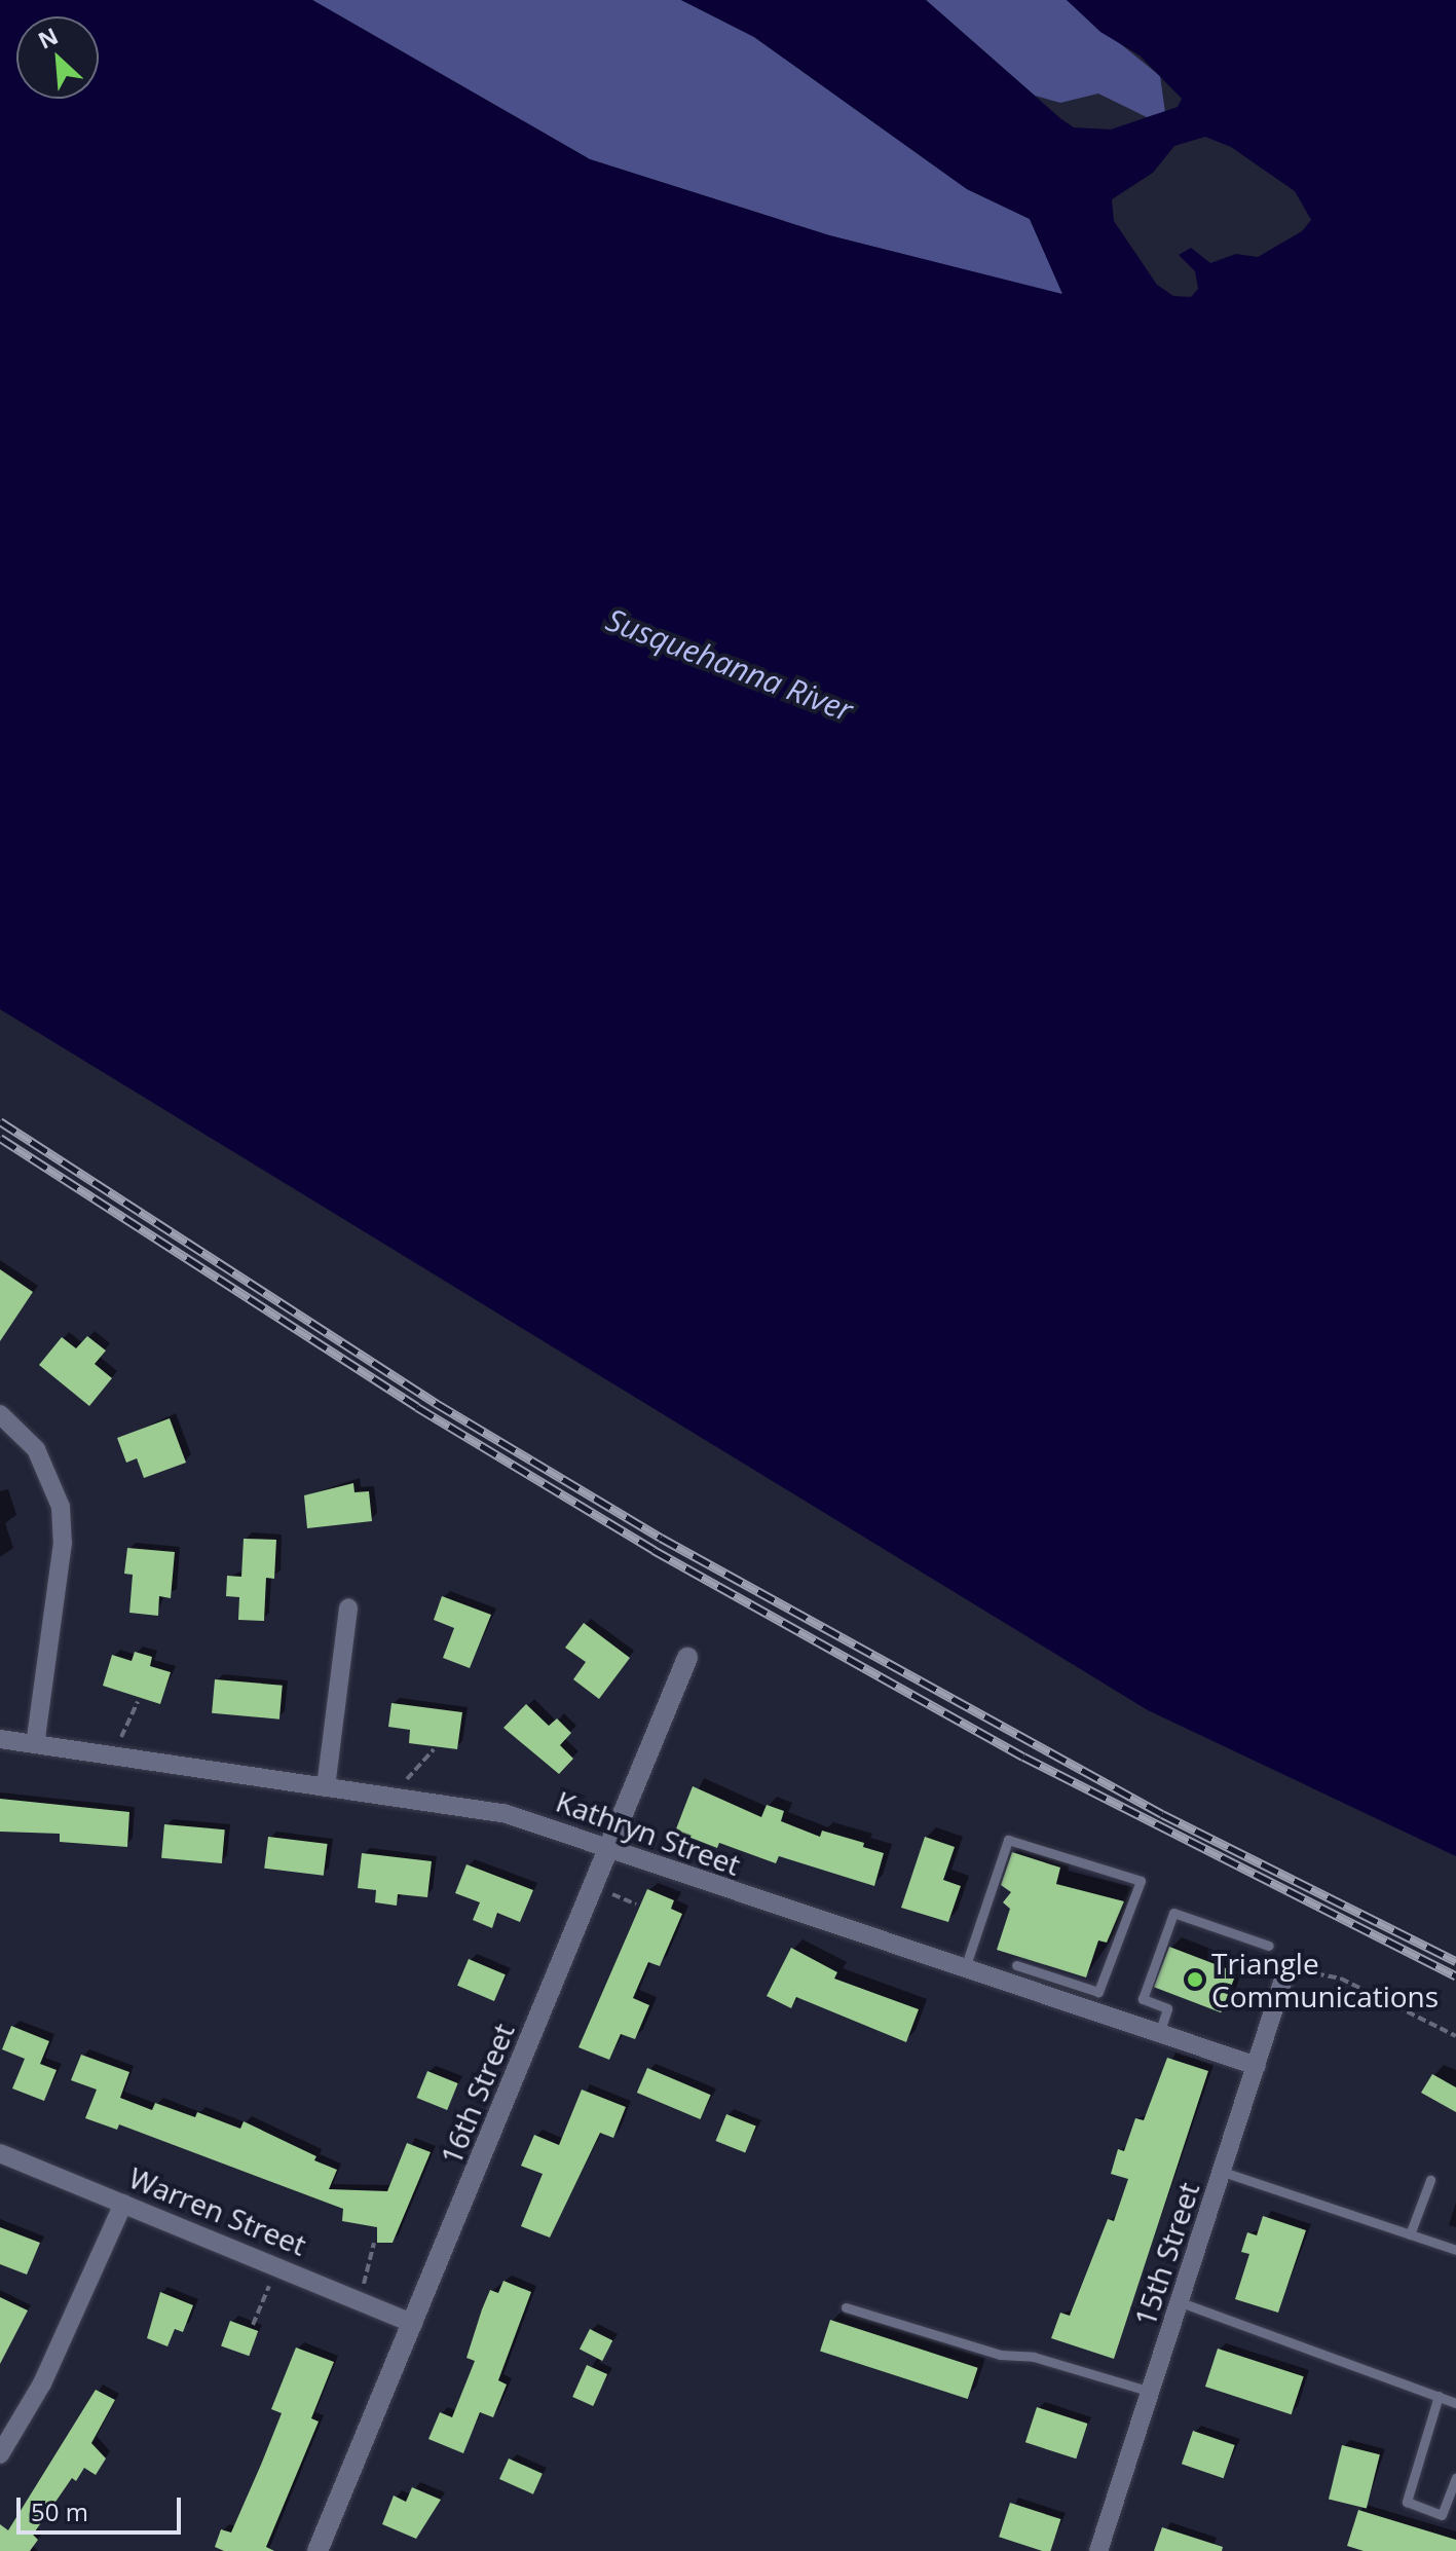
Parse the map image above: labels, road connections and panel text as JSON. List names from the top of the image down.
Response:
{
  "streets": {
    "street": [
      "Kathryn Street",
      "16th Street",
      "Warren Street",
      "15th Street"
    ]
  },
  "crossings": [
    ["Kathryn Street", "16th Street"],
    ["Kathryn Street", "15th Street"],
    ["16th Street", "Warren Street"]
  ],
  "water": ["Susquehanna River"],
  "places": ["Triangle Communications"],
  "scale_bar": "50 m",
  "north": "top left"
}
